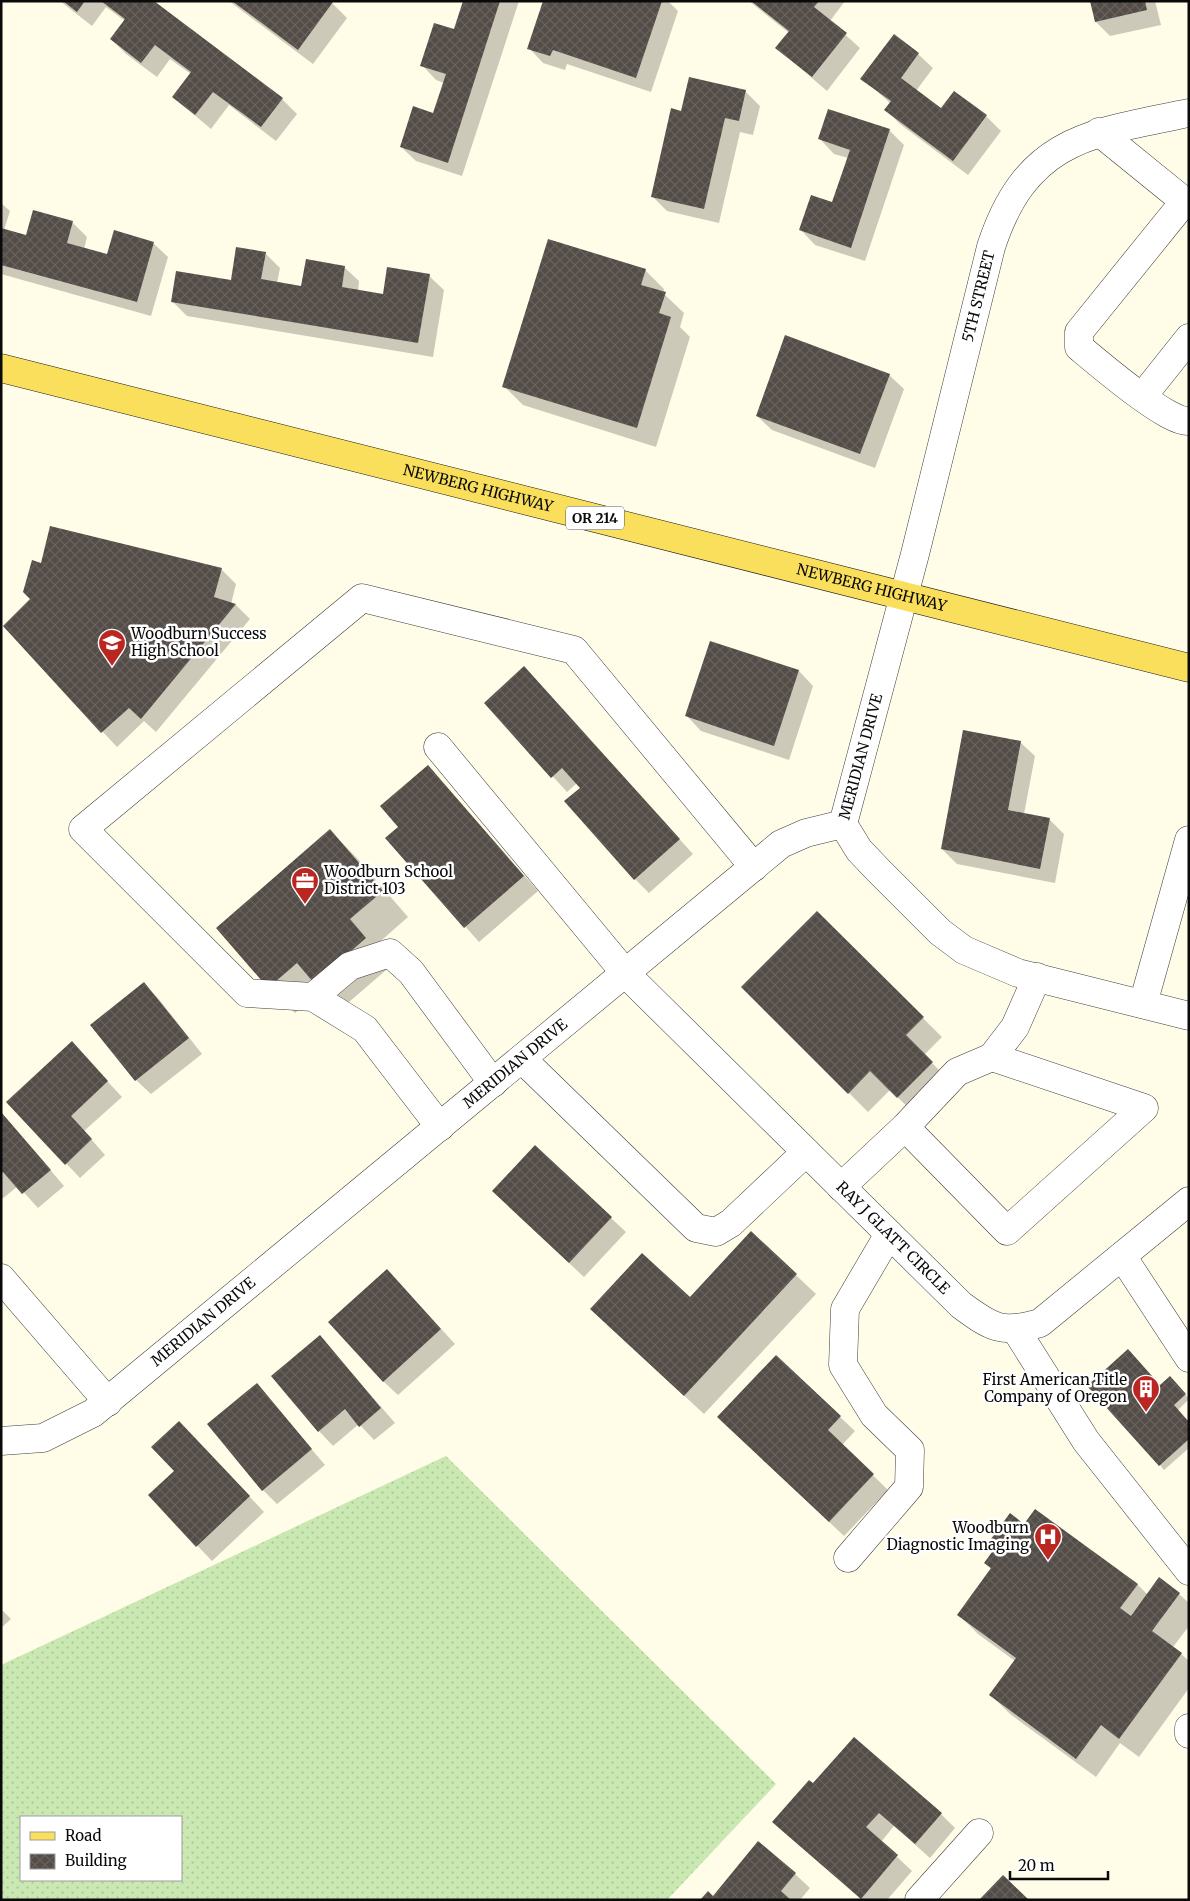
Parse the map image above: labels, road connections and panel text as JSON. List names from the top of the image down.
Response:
{
  "streets": {
    "main road": ["NEWBERG HIGHWAY", "OR 214"],
    "street": ["5TH STREET", "MERIDIAN DRIVE", "RAY J GLATT CIRCLE"]
  },
  "crossings": [
    ["5TH STREET", "NEWBERG HIGHWAY"],
    ["5TH STREET", "MERIDIAN DRIVE"],
    ["NEWBERG HIGHWAY", "MERIDIAN DRIVE"],
    ["MERIDIAN DRIVE", "RAY J GLATT CIRCLE"]
  ],
  "places": {
    "school or university": ["Woodburn Success High School"],
    "office": ["Woodburn School District 103"],
    "building": ["First American Title Company of Oregon"],
    "hospital": ["Woodburn Diagnostic Imaging"]
  },
  "legend": ["Road", "Building"],
  "scale_bar": "20 m"
}
